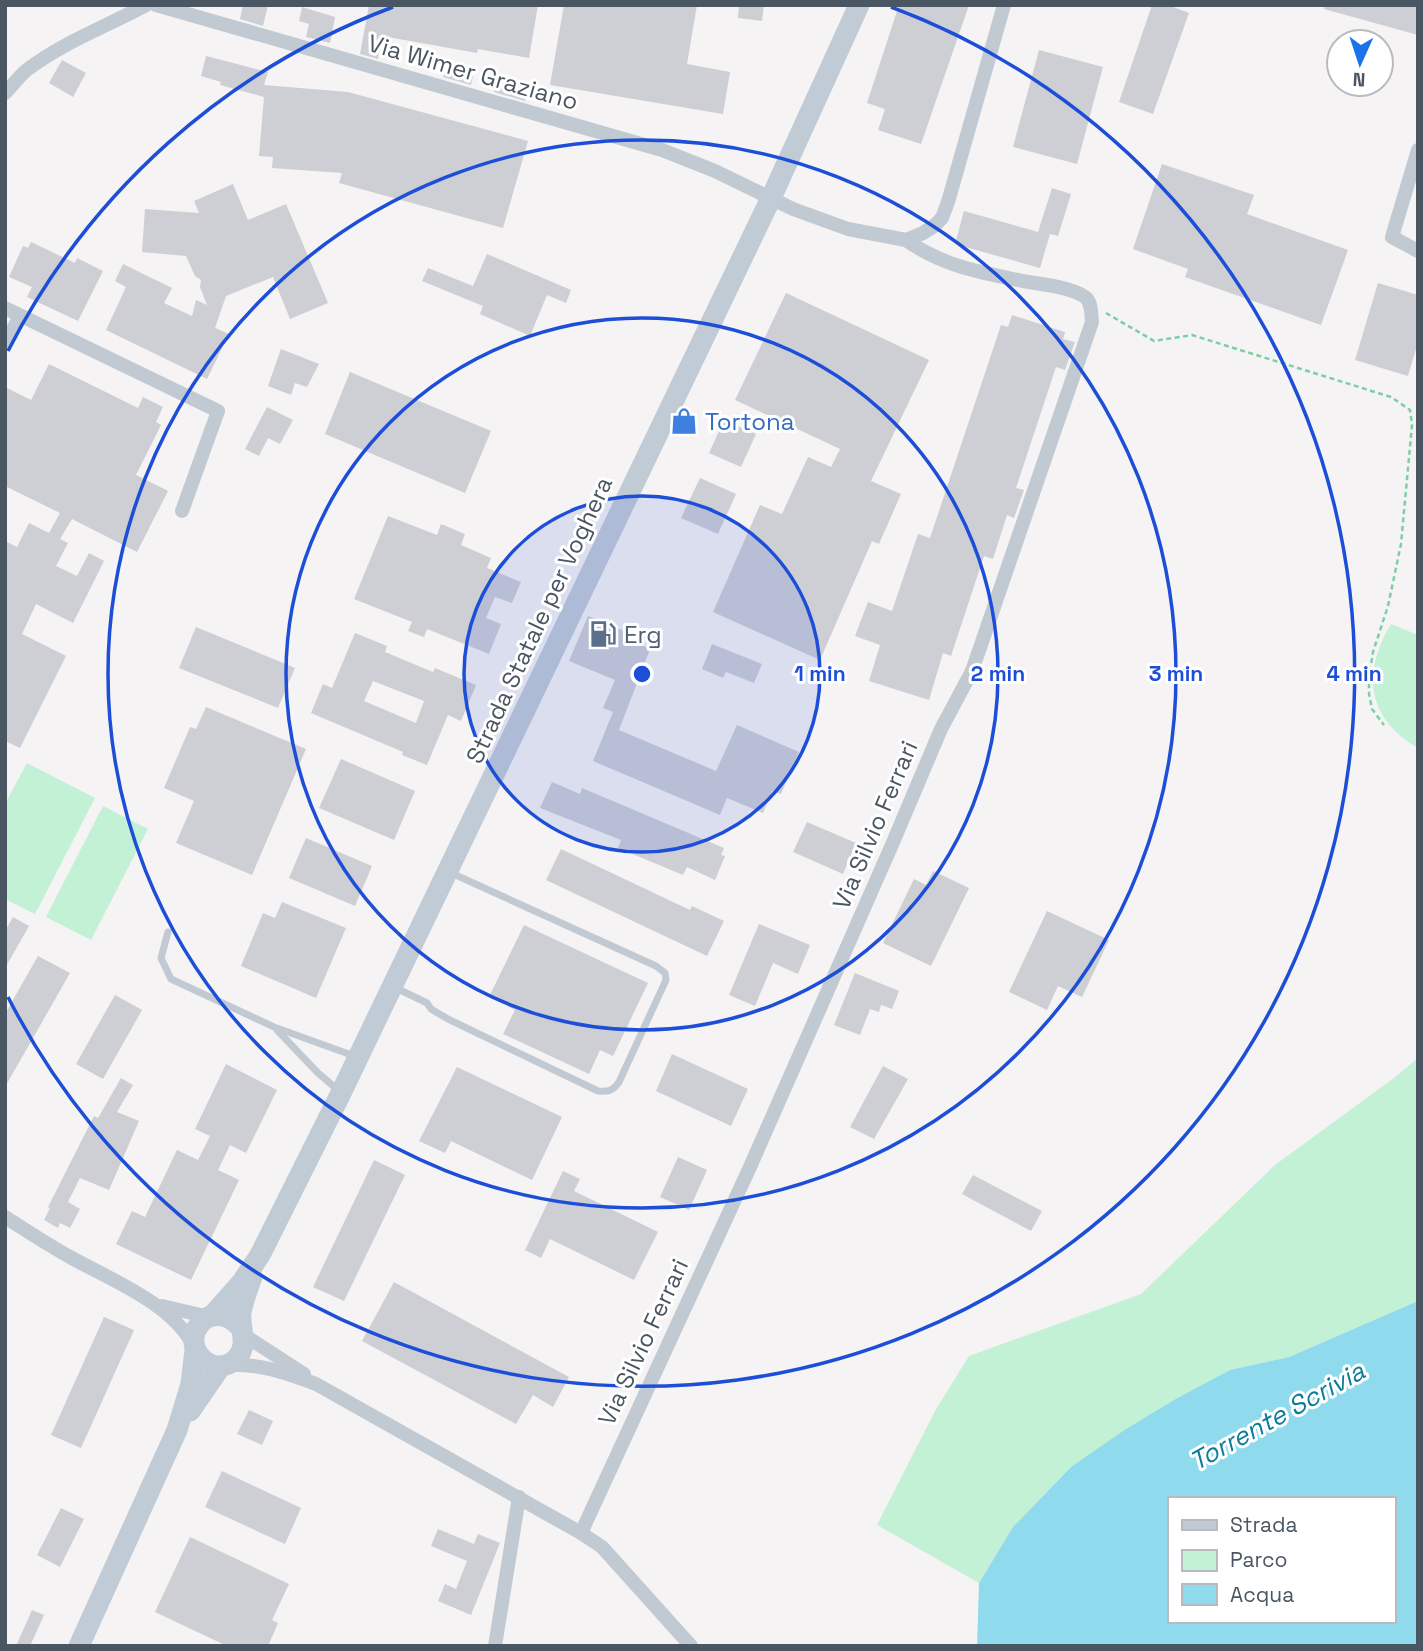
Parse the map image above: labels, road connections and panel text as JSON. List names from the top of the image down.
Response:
{
  "streets": {
    "main road": ["Strada Statale per Voghera"],
    "street": ["Via Wimer Graziano", "Via Silvio Ferrari"]
  },
  "crossings": [
    ["Via Wimer Graziano", "Strada Statale per Voghera"]
  ],
  "water": ["Torrente Scrivia"],
  "places": {
    "shop": ["Tortona"],
    "fuel station": ["Erg"]
  },
  "legend": ["Strada", "Parco", "Acqua"],
  "north": "bottom",
  "rings": [
    "1 min",
    "2 min",
    "3 min",
    "4 min"
  ]
}
